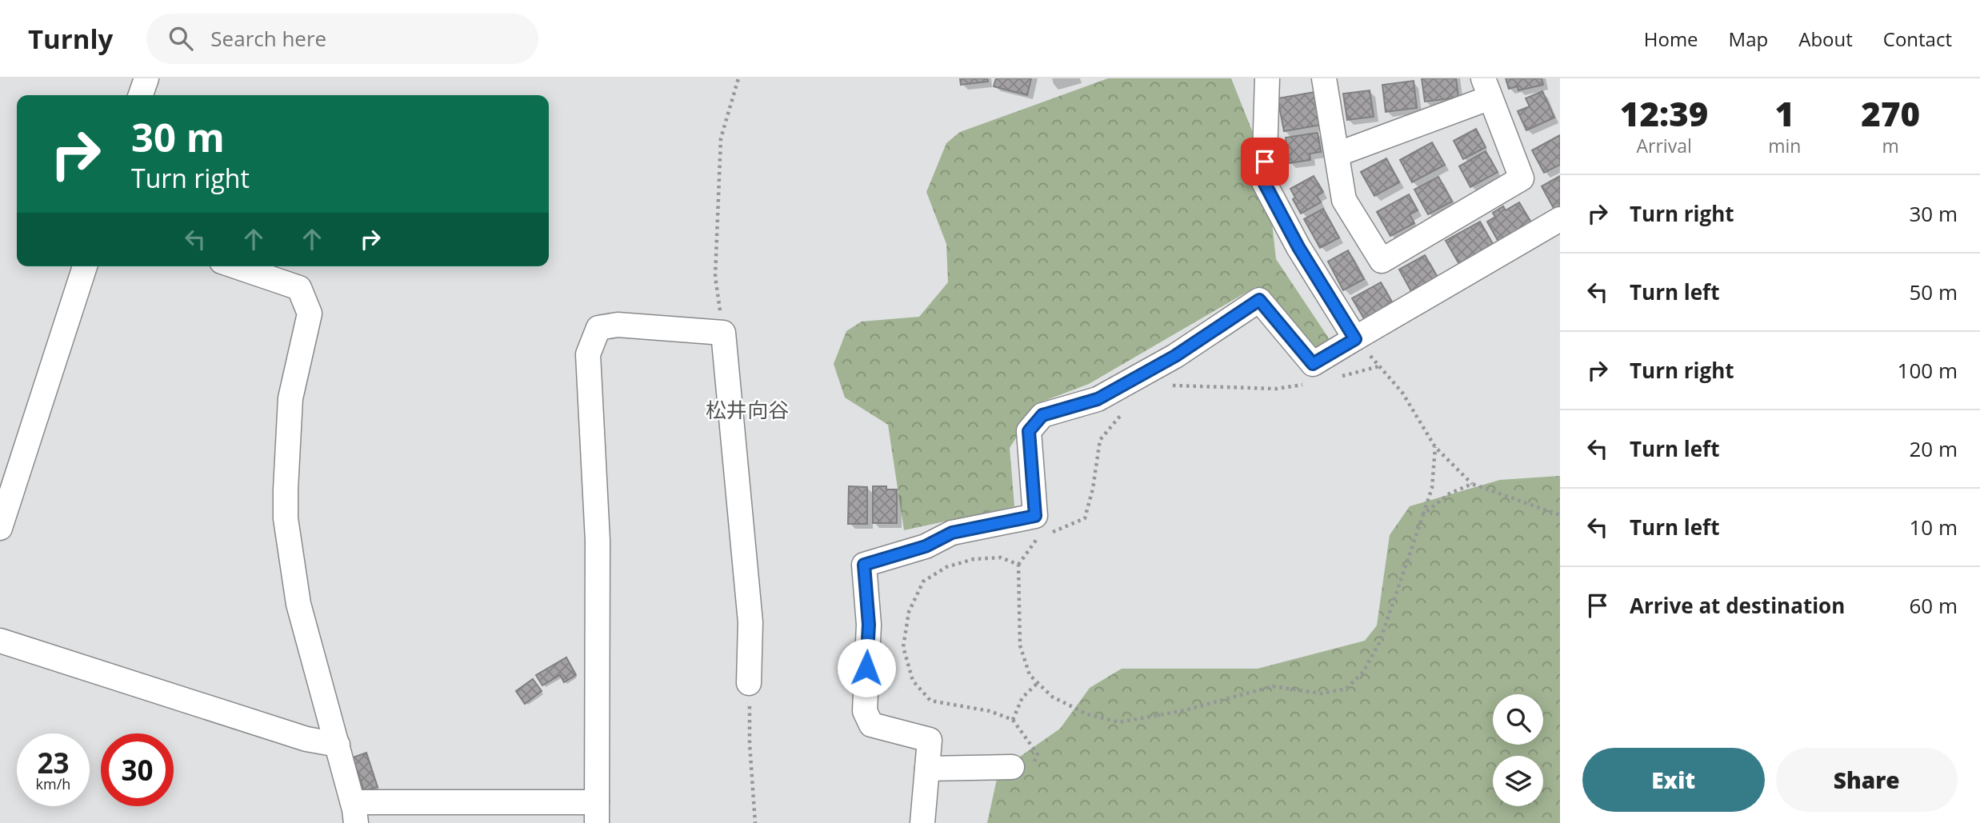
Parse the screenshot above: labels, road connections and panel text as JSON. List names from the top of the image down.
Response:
{
  "districts": ["松井向谷"],
  "page": {
    "header": "Turnly",
    "search": "Search here",
    "nav": [
      "Home",
      "Map",
      "About",
      "Contact"
    ],
    "eta": [
      "12:39",
      "Arrival",
      "1",
      "min",
      "270",
      "m"
    ],
    "turn": ["30 m", "Turn right"],
    "list": [
      {
        "name": "Turn right",
        "value": "30 m"
      },
      {
        "name": "Turn left",
        "value": "50 m"
      },
      {
        "name": "Turn right",
        "value": "100 m"
      },
      {
        "name": "Turn left",
        "value": "20 m"
      },
      {
        "name": "Turn left",
        "value": "10 m"
      },
      {
        "name": "Arrive at destination",
        "value": "60 m"
      }
    ],
    "speed": "23 km/h",
    "limit": "30",
    "buttons": ["Exit", "Share"]
  }
}
